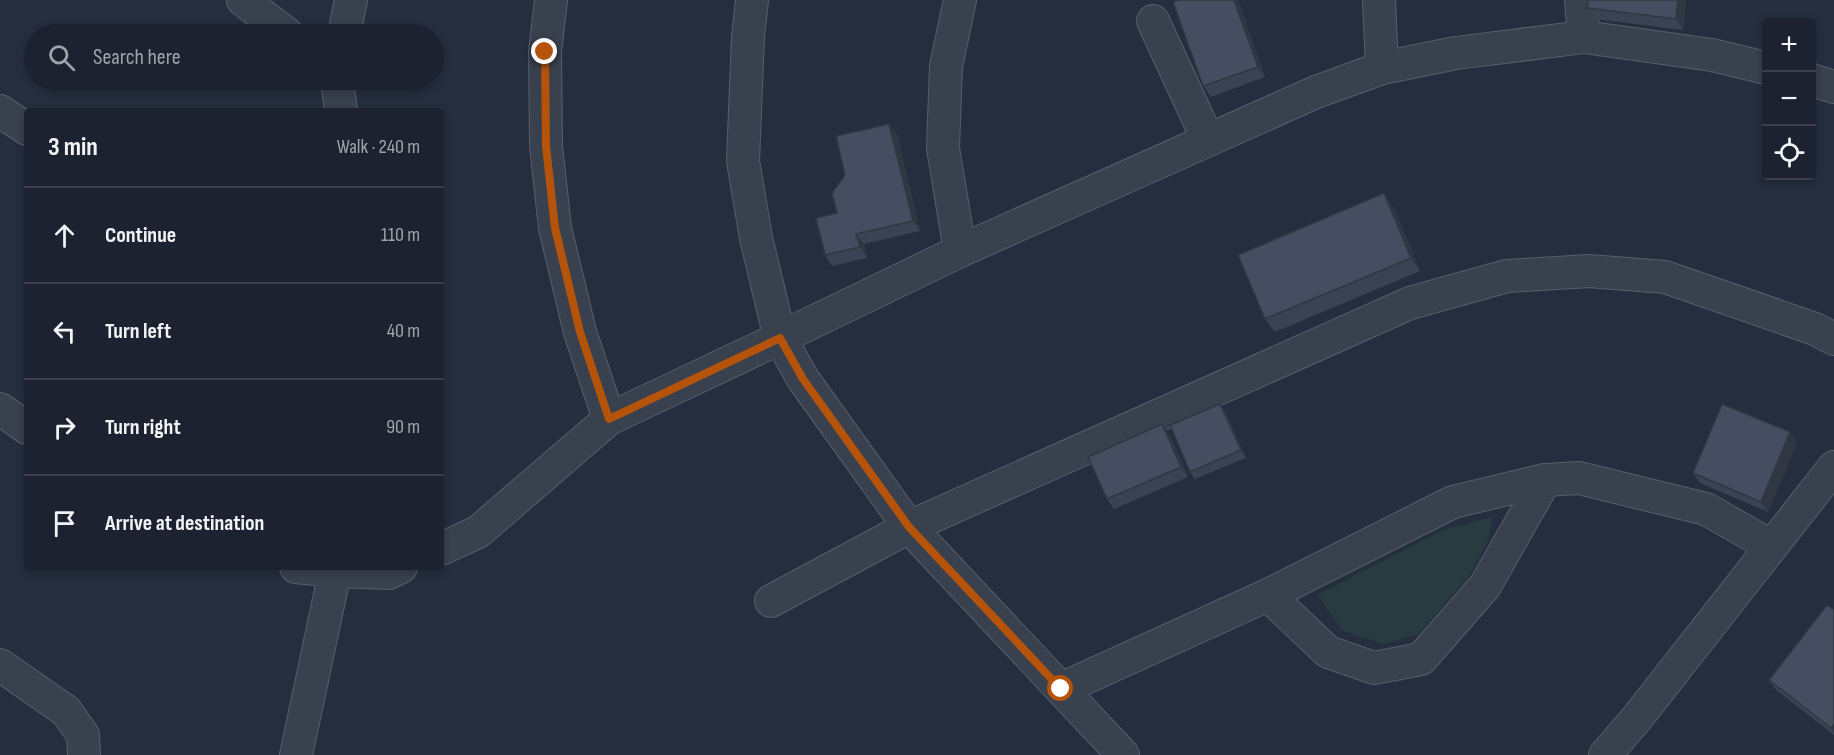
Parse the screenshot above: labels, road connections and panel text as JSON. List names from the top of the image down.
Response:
{
  "page": {
    "map_buttons": ["+", "−"],
    "search": "Search here",
    "heading": ["3 min", "Walk · 240 m"],
    "list": [
      ["Continue", "110 m"],
      ["Turn left", "40 m"],
      ["Turn right", "90 m"],
      "Arrive at destination"
    ]
  }
}
